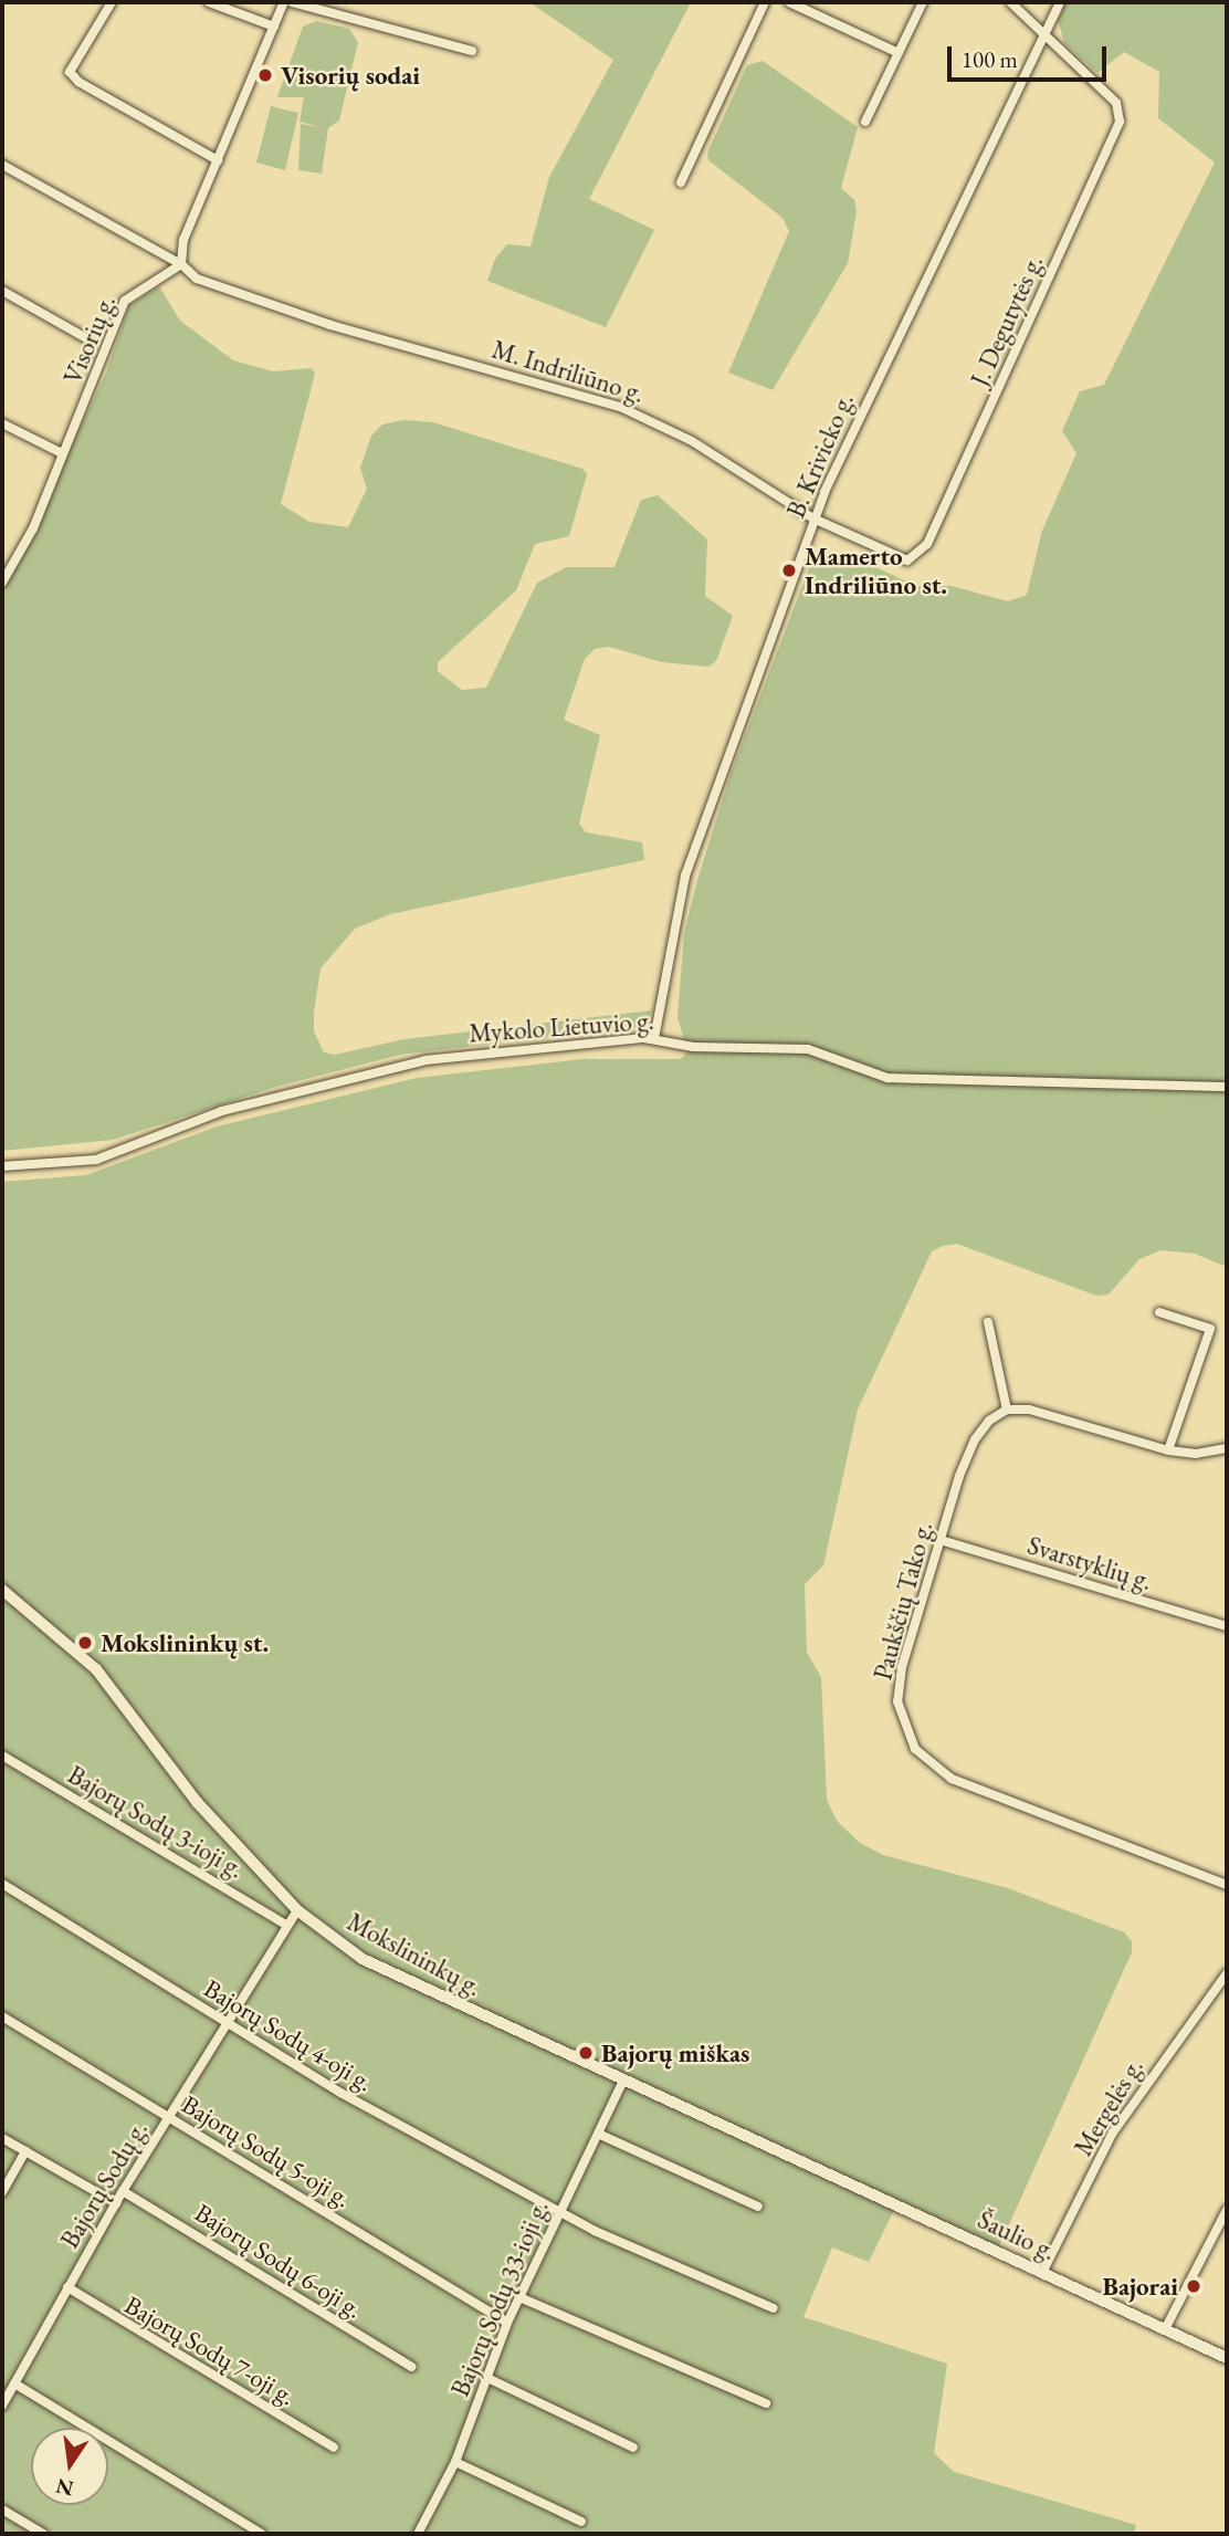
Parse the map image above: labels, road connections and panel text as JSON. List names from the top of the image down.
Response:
{
  "streets": {
    "street": [
      "J. Degutytės g.",
      "Visorių g.",
      "M. Indriliūno g.",
      "B. Krivicko g.",
      "Mykolo Lietuvio g.",
      "Svarstyklių g.",
      "Paukščių Tako g.",
      "Bajorų Sodų 3-ioji g.",
      "Mokslininkų g.",
      "Bajorų Sodų 4-oji g.",
      "Mergelės g.",
      "Bajorų Sodų 5-oji g.",
      "Bajorų Sodų g.",
      "Šaulio g.",
      "Bajorų Sodų 6-oji g.",
      "Bajorų Sodų 33-ioji g.",
      "Bajorų Sodų 7-oji g."
    ]
  },
  "crossings": [
    ["J. Degutytės g.", "M. Indriliūno g."],
    ["J. Degutytės g.", "B. Krivicko g."],
    ["Visorių g.", "M. Indriliūno g."],
    ["M. Indriliūno g.", "B. Krivicko g."],
    ["B. Krivicko g.", "Mykolo Lietuvio g."],
    ["Svarstyklių g.", "Paukščių Tako g."],
    ["Bajorų Sodų 3-ioji g.", "Bajorų Sodų g."],
    ["Mokslininkų g.", "Bajorų Sodų g."],
    ["Mokslininkų g.", "Šaulio g."],
    ["Mokslininkų g.", "Bajorų Sodų 33-ioji g."],
    ["Bajorų Sodų 4-oji g.", "Bajorų Sodų g."],
    ["Bajorų Sodų 4-oji g.", "Bajorų Sodų 33-ioji g."],
    ["Mergelės g.", "Šaulio g."],
    ["Bajorų Sodų 5-oji g.", "Bajorų Sodų g."],
    ["Bajorų Sodų 5-oji g.", "Bajorų Sodų 33-ioji g."],
    ["Bajorų Sodų g.", "Bajorų Sodų 6-oji g."],
    ["Bajorų Sodų g.", "Bajorų Sodų 7-oji g."]
  ],
  "places": [
    "Visorių sodai",
    "Mamerto Indriliūno st.",
    "Mokslininkų st.",
    "Bajorų miškas",
    "Bajorai"
  ],
  "scale_bar": "100 m",
  "north": "bottom"
}
